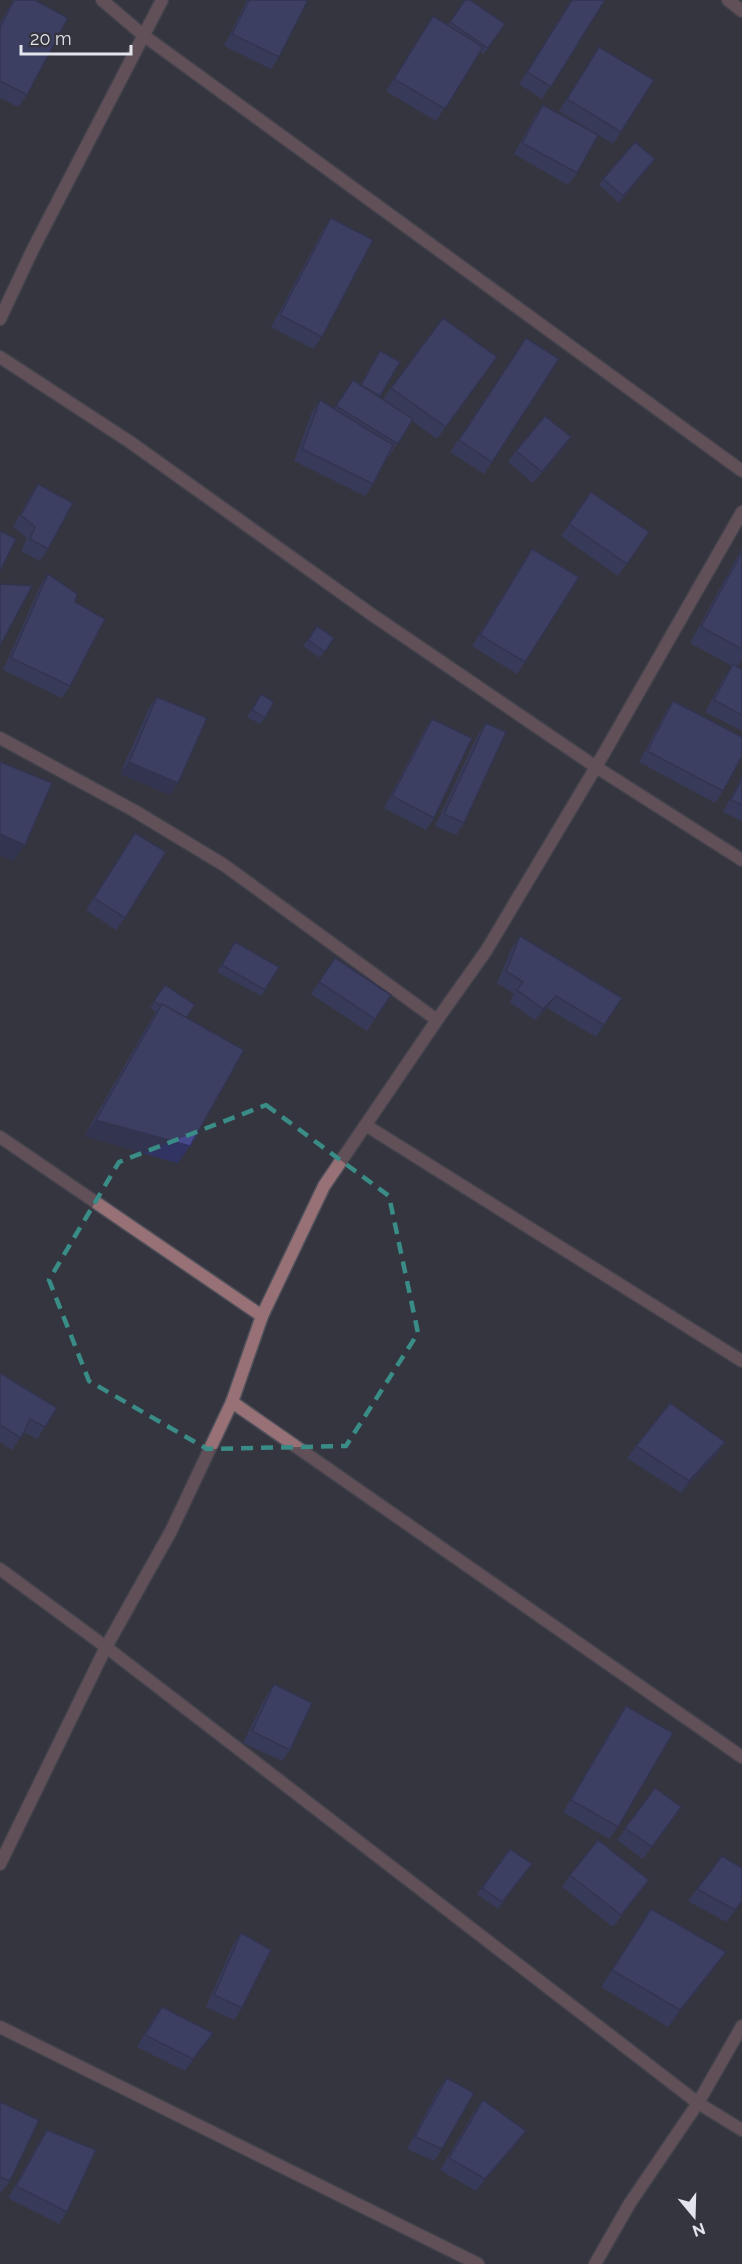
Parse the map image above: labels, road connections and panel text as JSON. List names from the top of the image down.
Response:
{
  "scale_bar": "20 m",
  "north": "bottom"
}
